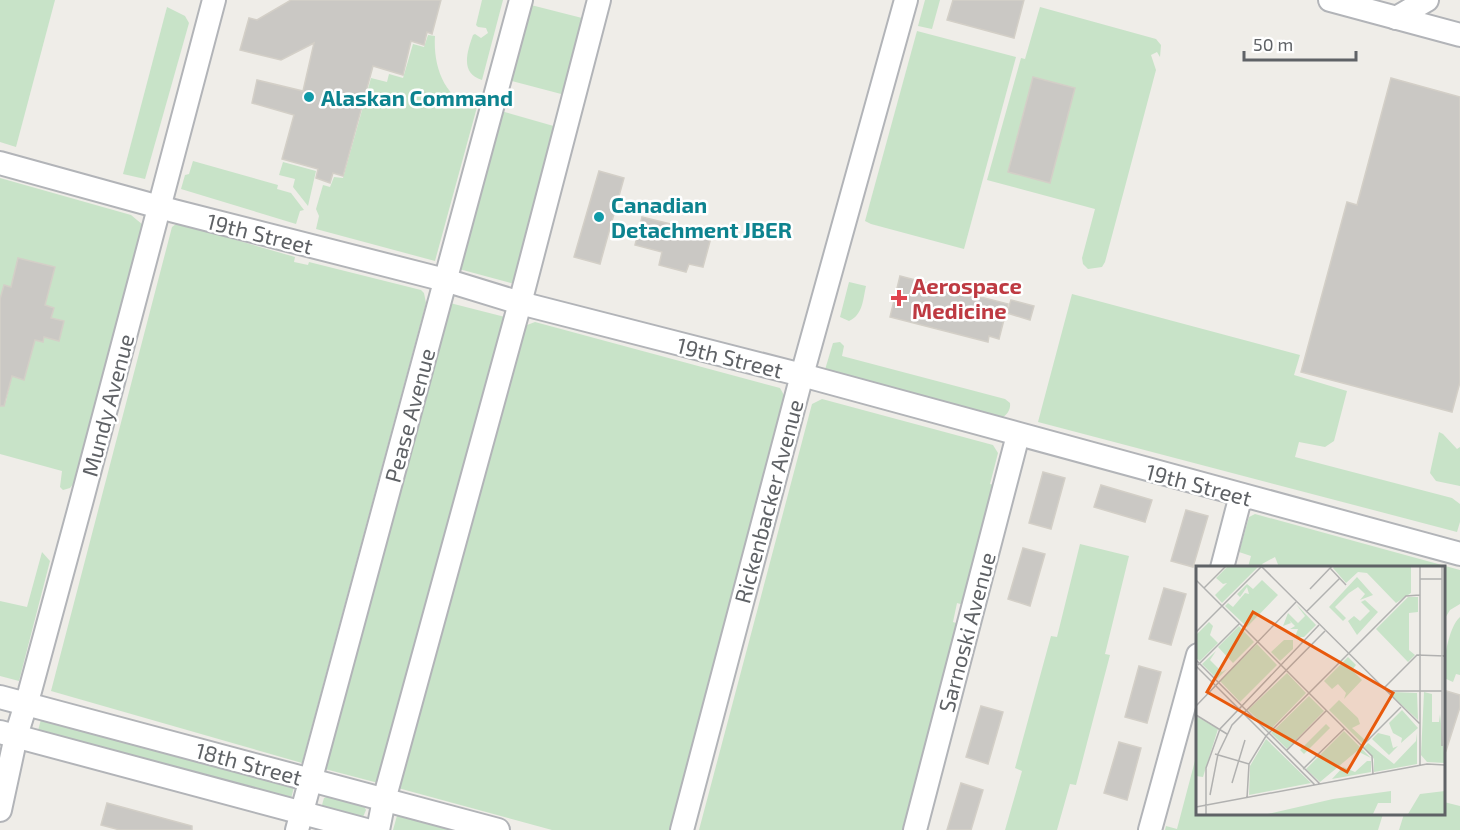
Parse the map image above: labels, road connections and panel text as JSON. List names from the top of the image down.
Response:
{
  "streets": {
    "street": [
      "19th Street",
      "Mundy Avenue",
      "Pease Avenue",
      "Rickenbacker Avenue",
      "Sarnoski Avenue",
      "18th Street"
    ]
  },
  "crossings": [
    ["19th Street", "Mundy Avenue"],
    ["19th Street", "Pease Avenue"],
    ["19th Street", "Rickenbacker Avenue"],
    ["19th Street", "Sarnoski Avenue"],
    ["Mundy Avenue", "18th Street"],
    ["Pease Avenue", "18th Street"]
  ],
  "places": {
    "other": ["Alaskan Command", "Canadian Detachment JBER"],
    "health": ["Aerospace Medicine"]
  },
  "scale_bar": "50 m"
}
